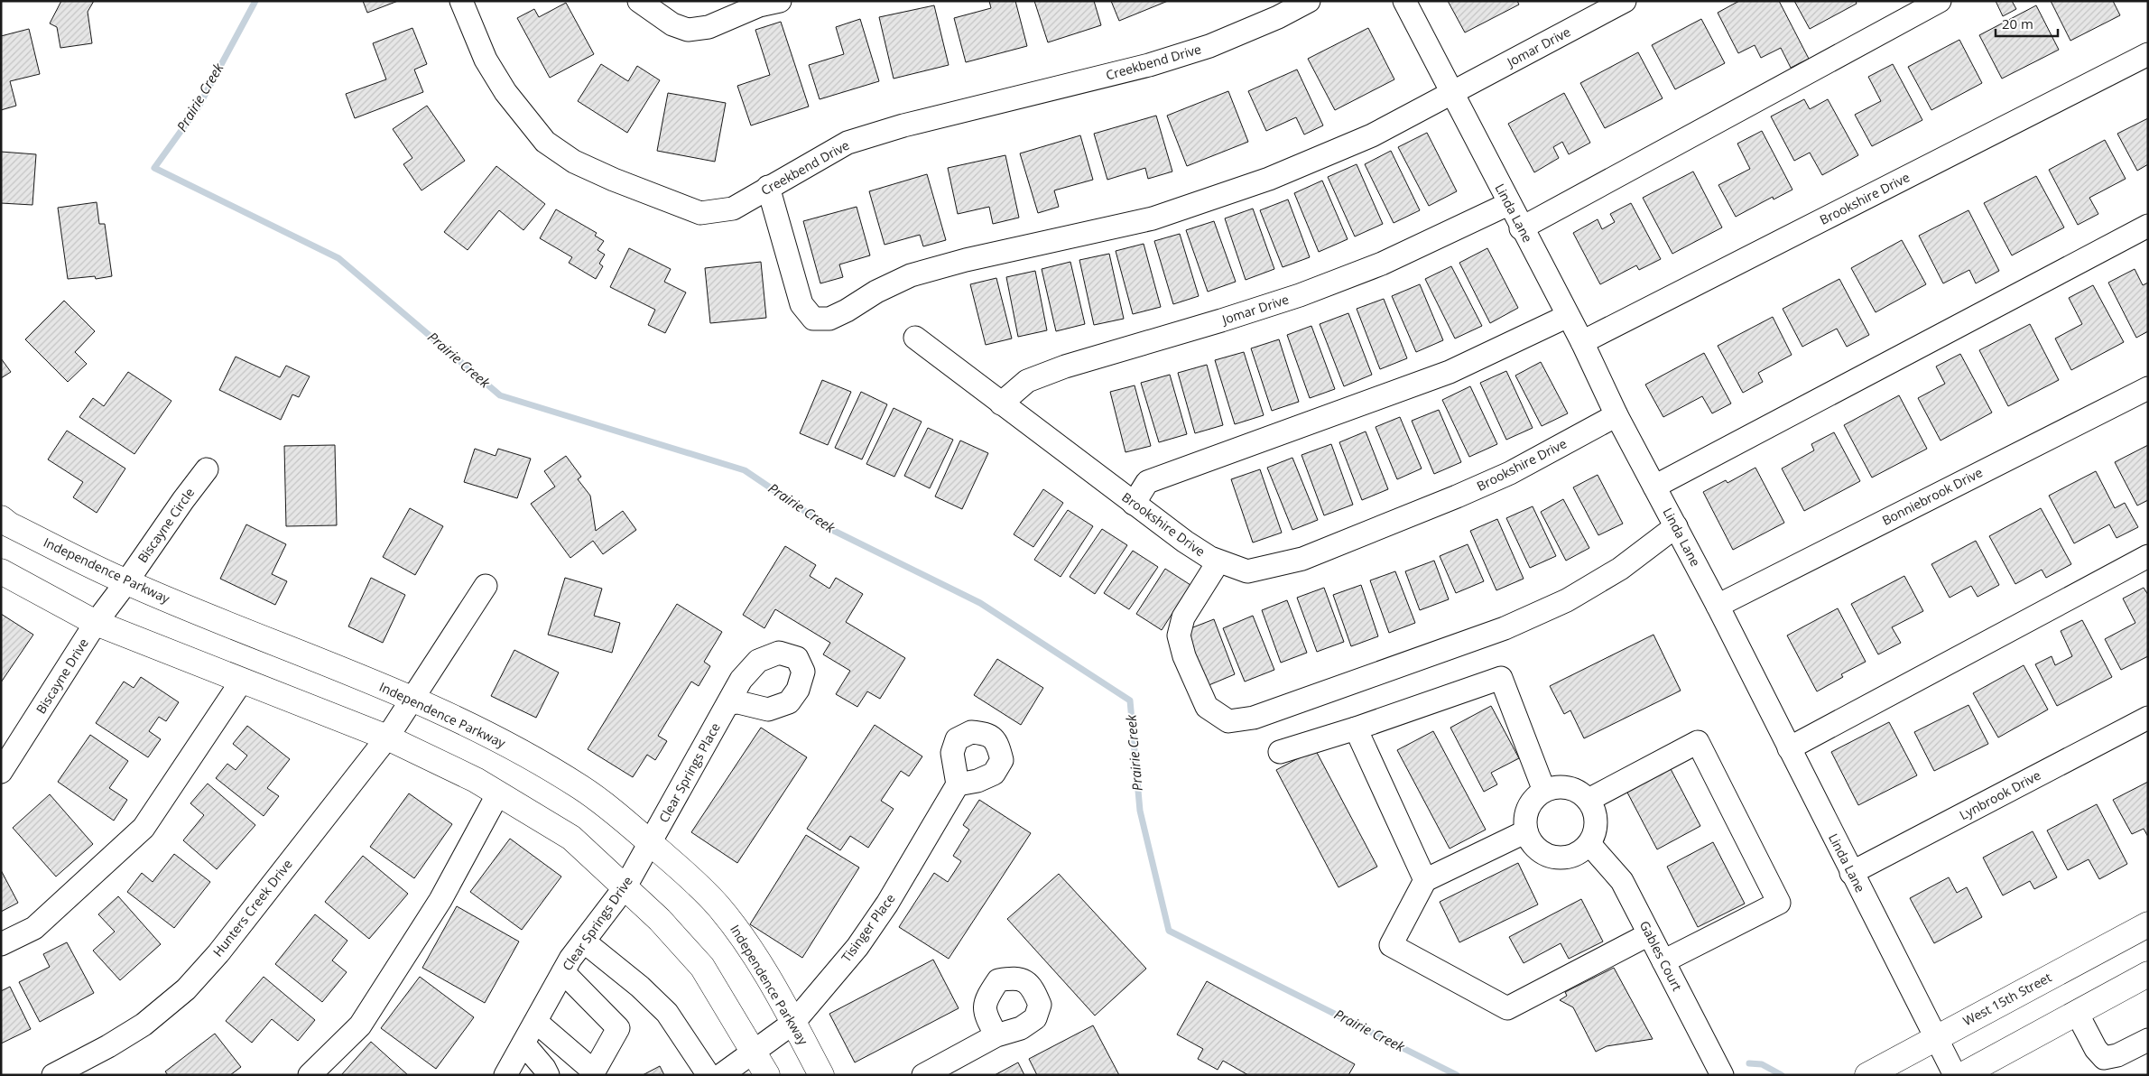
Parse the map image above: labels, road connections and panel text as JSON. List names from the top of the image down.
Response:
{
  "streets": {
    "main road": ["Independence Parkway", "West 15th Street"],
    "street": [
      "Jomar Drive",
      "Creekbend Drive",
      "Brookshire Drive",
      "Linda Lane",
      "Bonniebrook Drive",
      "Biscayne Circle",
      "Biscayne Drive",
      "Clear Springs Place",
      "Lynbrook Drive",
      "Hunters Creek Drive",
      "Clear Springs Drive",
      "Tisinger Place",
      "Gables Court"
    ]
  },
  "crossings": [
    ["Jomar Drive", "Creekbend Drive"],
    ["Jomar Drive", "Brookshire Drive"],
    ["Jomar Drive", "Linda Lane"],
    ["Brookshire Drive", "Linda Lane"],
    ["Linda Lane", "Bonniebrook Drive"],
    ["Linda Lane", "Lynbrook Drive"],
    ["Linda Lane", "West 15th Street"],
    ["Biscayne Circle", "Independence Parkway"],
    ["Biscayne Circle", "Biscayne Drive"],
    ["Independence Parkway", "Biscayne Drive"],
    ["Independence Parkway", "Clear Springs Place"],
    ["Independence Parkway", "Hunters Creek Drive"],
    ["Independence Parkway", "Clear Springs Drive"],
    ["Independence Parkway", "Tisinger Place"],
    ["Clear Springs Place", "Clear Springs Drive"]
  ],
  "water": ["Prairie Creek"],
  "scale_bar": "20 m"
}
